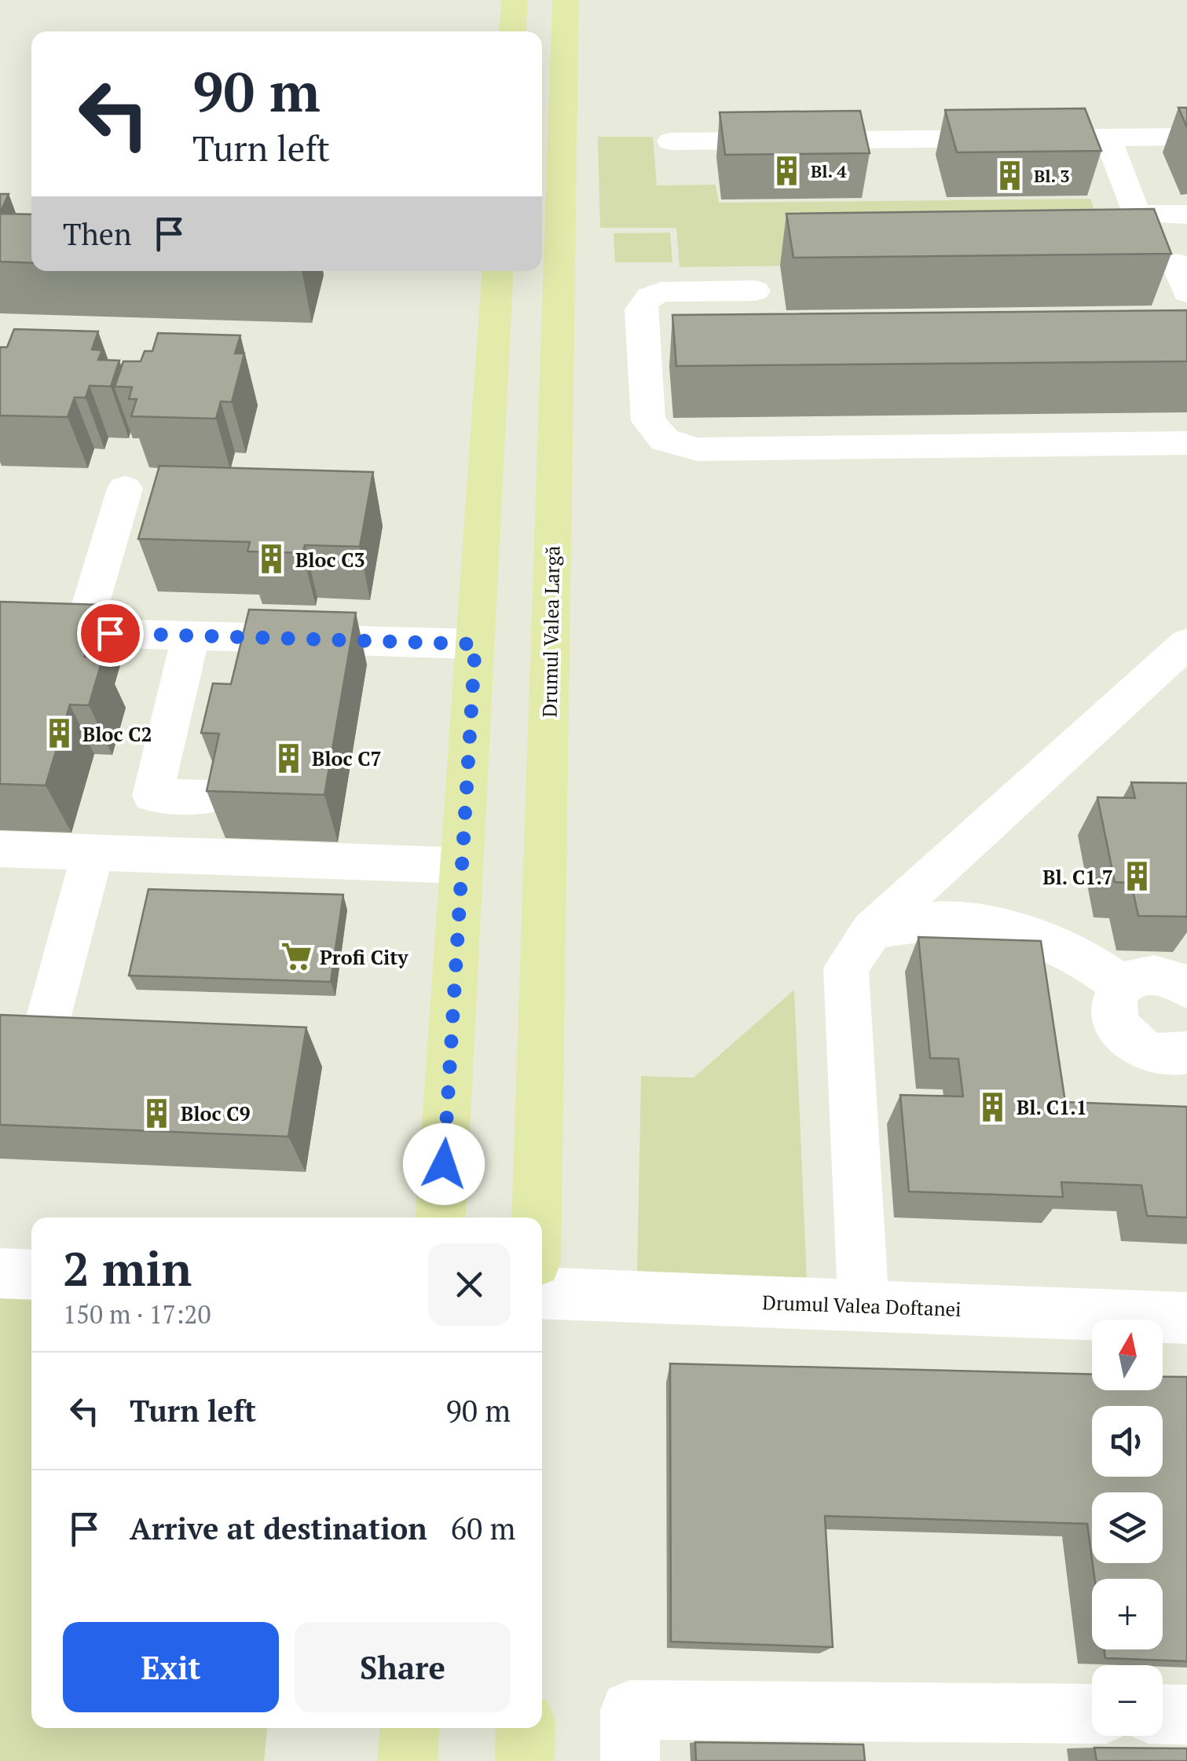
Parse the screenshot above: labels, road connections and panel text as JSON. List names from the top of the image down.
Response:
{
  "streets": {
    "main road": ["Drumul Valea Largă"],
    "street": ["Drumul Valea Doftanei"]
  },
  "places": {
    "building": [
      "Bl. 4",
      "Bl. 3",
      "Bloc C3",
      "Bloc C2",
      "Bloc C7",
      "Bl. C1.7",
      "Bl. C1.1",
      "Bloc C9"
    ],
    "supermarket": ["Profi City"]
  },
  "north": "top",
  "page": {
    "turn": ["90 m", "Turn left"],
    "then": "Then",
    "heading": ["2 min", "150 m · 17:20"],
    "map_buttons": ["+", "−"],
    "list": [
      {
        "name": "Turn left",
        "value": "90 m"
      },
      {
        "name": "Arrive at destination",
        "value": "60 m"
      }
    ],
    "buttons": ["Exit", "Share"]
  }
}
